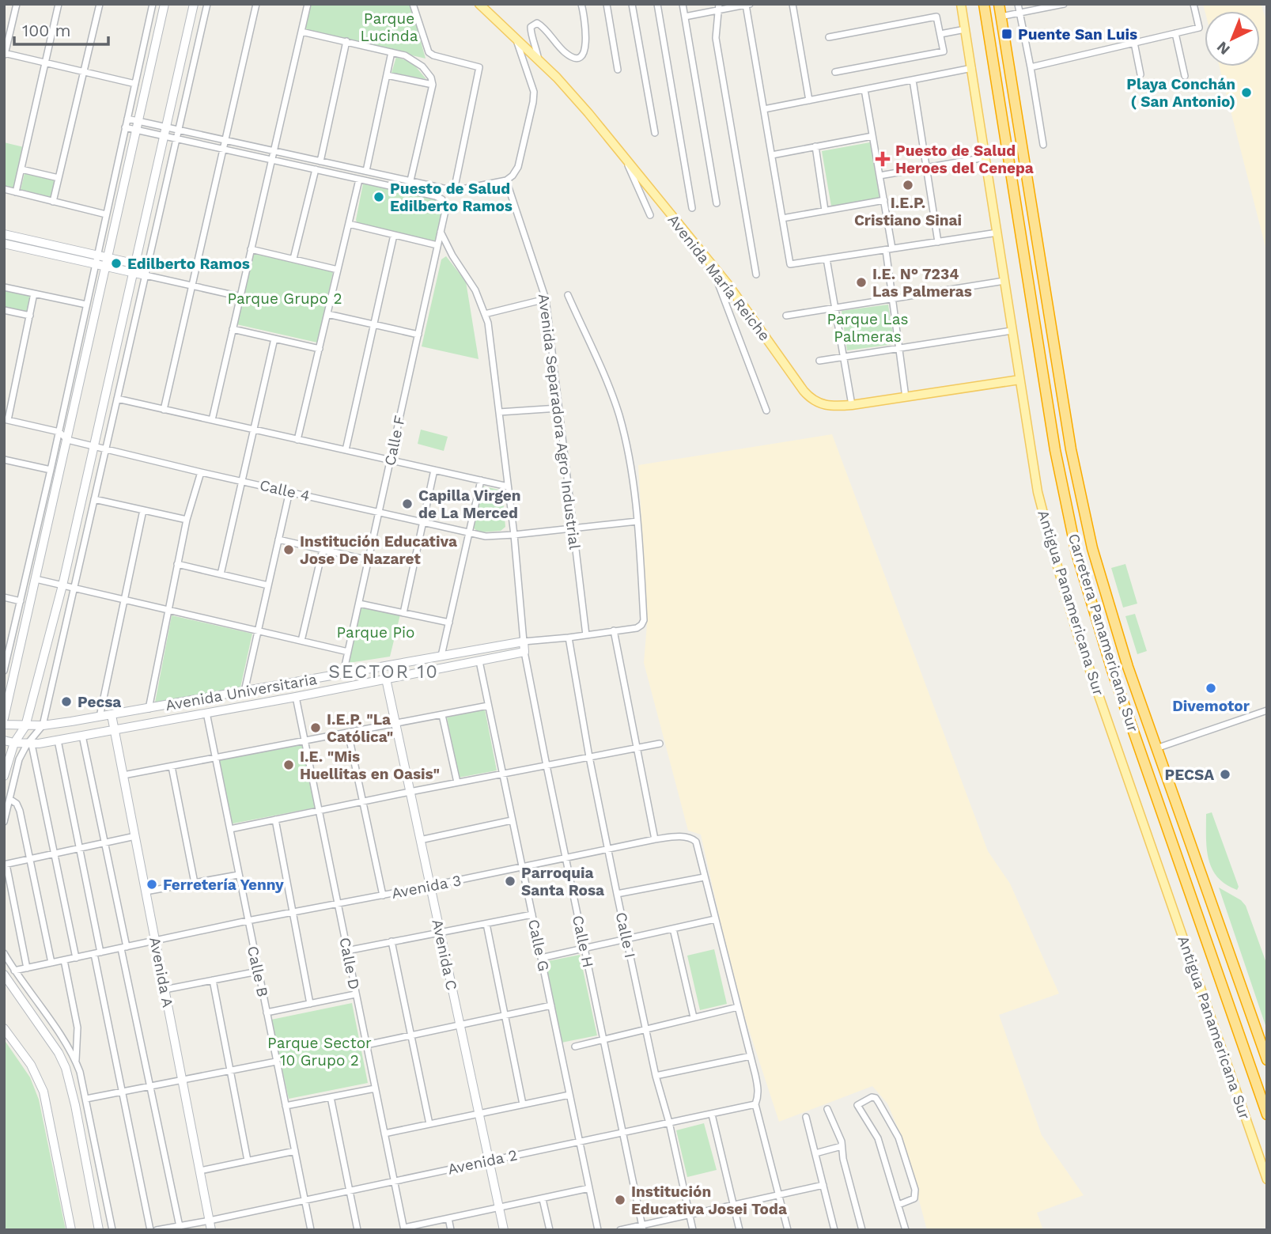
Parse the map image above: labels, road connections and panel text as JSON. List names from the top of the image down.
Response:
{
  "streets": {
    "highway": ["Carretera Panamericana Sur"],
    "main road": ["Avenida María Reiche", "Antigua Panamericana Sur"],
    "street": [
      "Avenida Separadora Agro Industrial",
      "Calle F",
      "Calle 4",
      "Avenida Universitaria",
      "Avenida 3",
      "Calle I",
      "Calle H",
      "Calle G",
      "Avenida C",
      "Calle D",
      "Calle B",
      "Avenida A",
      "Avenida 2"
    ]
  },
  "crossings": [
    ["Avenida María Reiche", "Antigua Panamericana Sur"],
    ["Avenida Separadora Agro Industrial", "Calle 4"],
    ["Avenida Separadora Agro Industrial", "Avenida Universitaria"],
    ["Calle F", "Calle 4"],
    ["Calle F", "Avenida Universitaria"],
    ["Calle 4", "Avenida Universitaria"],
    ["Avenida Universitaria", "Calle I"],
    ["Avenida Universitaria", "Calle H"],
    ["Avenida Universitaria", "Calle G"],
    ["Avenida Universitaria", "Avenida C"],
    ["Avenida Universitaria", "Calle D"],
    ["Avenida Universitaria", "Calle B"],
    ["Avenida Universitaria", "Avenida A"],
    ["Avenida 3", "Calle I"],
    ["Avenida 3", "Calle H"],
    ["Avenida 3", "Calle G"],
    ["Avenida 3", "Avenida C"],
    ["Avenida 3", "Calle D"],
    ["Avenida 3", "Calle B"],
    ["Avenida 3", "Avenida A"],
    ["Calle I", "Avenida 2"],
    ["Calle H", "Avenida 2"],
    ["Calle G", "Avenida 2"],
    ["Avenida C", "Avenida 2"],
    ["Calle D", "Avenida 2"],
    ["Calle B", "Avenida 2"],
    ["Avenida A", "Avenida 2"]
  ],
  "districts": ["SECTOR 10"],
  "parks": [
    "Parque Lucinda",
    "Parque Grupo 2",
    "Parque Las Palmeras",
    "Parque Pio",
    "Parque Sector 10 Grupo 2"
  ],
  "places": {
    "transit": ["Puente San Luis"],
    "other": [
      "Playa Conchán ( San Antonio)",
      "I.E.P. Cristiano Sinai",
      "Puesto de Salud Edilberto Ramos",
      "Edilberto Ramos",
      "I.E. N° 7234 Las Palmeras",
      "Capilla Virgen de La Merced",
      "Institución Educativa Jose De Nazaret",
      "Divemotor",
      "Pecsa",
      "I.E.P. \"La Católica\"",
      "I.E. \"Mis Huellitas en Oasis\"",
      "PECSA",
      "Parroquia Santa Rosa",
      "Ferretería Yenny",
      "Institución Educativa Josei Toda"
    ],
    "health": ["Puesto de Salud Heroes del Cenepa"]
  },
  "scale_bar": "100 m",
  "north": "bottom left"
}
